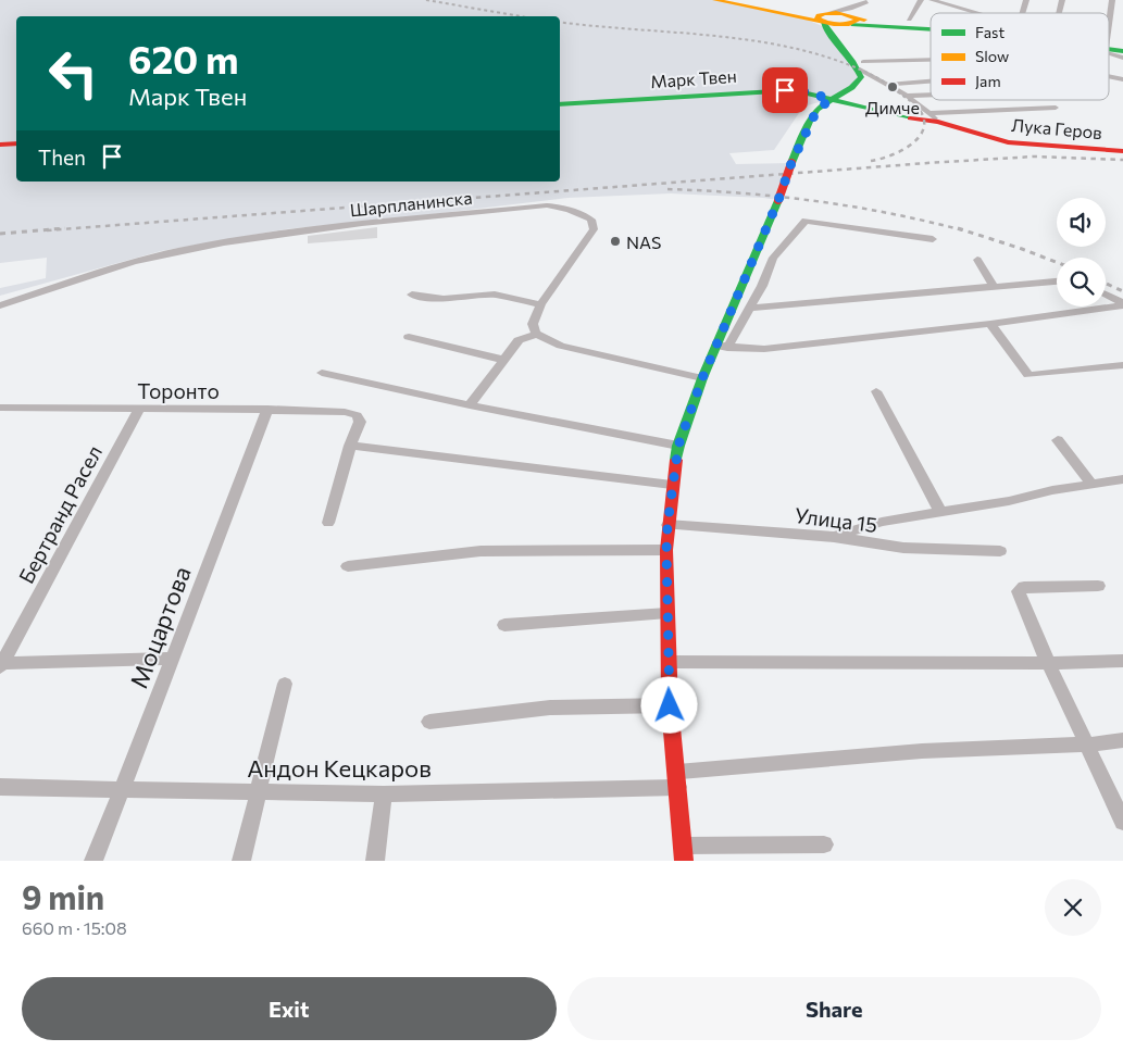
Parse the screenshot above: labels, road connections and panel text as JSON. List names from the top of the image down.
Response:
{
  "streets": {
    "street": [
      "Марк Твен",
      "Лука Геров",
      "Шарпланинска",
      "Торонто",
      "Бертранд Расел",
      "Улица 15",
      "Моцартова",
      "Андон Кецкаров"
    ]
  },
  "crossings": [
    ["Марк Твен", "Лука Геров"],
    ["Торонто", "Бертранд Расел"],
    ["Торонто", "Моцартова"],
    ["Моцартова", "Андон Кецкаров"]
  ],
  "places": ["Димче", "NAS"],
  "legend": ["Fast", "Slow", "Jam"],
  "page": {
    "turn": ["620 m", "Марк Твен"],
    "then": "Then",
    "heading": ["9 min", "660 m · 15:08"],
    "buttons": ["Exit", "Share"]
  }
}
